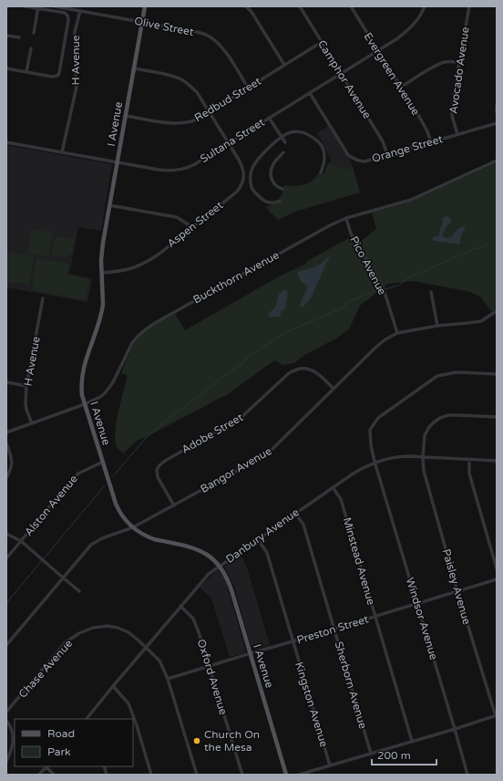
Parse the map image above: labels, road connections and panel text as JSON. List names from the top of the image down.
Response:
{
  "streets": {
    "main road": ["I Avenue"],
    "street": [
      "Olive Street",
      "H Avenue",
      "Avocado Avenue",
      "Evergreen Avenue",
      "Camphor Avenue",
      "Redbud Street",
      "Sultana Street",
      "Orange Street",
      "Aspen Street",
      "Pico Avenue",
      "Buckthorn Avenue",
      "Adobe Street",
      "Bangor Avenue",
      "Alston Avenue",
      "Danbury Avenue",
      "Minstead Avenue",
      "Paisley Avenue",
      "Windsor Avenue",
      "Preston Street",
      "Chase Avenue",
      "Oxford Avenue",
      "Sherborn Avenue",
      "Kingston Avenue"
    ]
  },
  "crossings": [
    ["Olive Street", "H Avenue"],
    ["Olive Street", "Redbud Street"],
    ["Olive Street", "I Avenue"],
    ["H Avenue", "Sultana Street"],
    ["H Avenue", "Buckthorn Avenue"],
    ["Avocado Avenue", "Orange Street"],
    ["Evergreen Avenue", "Sultana Street"],
    ["Evergreen Avenue", "Orange Street"],
    ["Camphor Avenue", "Redbud Street"],
    ["Camphor Avenue", "Sultana Street"],
    ["Camphor Avenue", "Orange Street"],
    ["Redbud Street", "I Avenue"],
    ["Redbud Street", "Aspen Street"],
    ["I Avenue", "Sultana Street"],
    ["I Avenue", "Aspen Street"],
    ["I Avenue", "Buckthorn Avenue"],
    ["I Avenue", "Bangor Avenue"],
    ["I Avenue", "Alston Avenue"],
    ["I Avenue", "Danbury Avenue"],
    ["I Avenue", "Preston Street"],
    ["Sultana Street", "Orange Street"],
    ["Sultana Street", "Aspen Street"],
    ["Pico Avenue", "Buckthorn Avenue"],
    ["Pico Avenue", "Bangor Avenue"],
    ["Adobe Street", "Bangor Avenue"],
    ["Danbury Avenue", "Minstead Avenue"],
    ["Danbury Avenue", "Paisley Avenue"],
    ["Danbury Avenue", "Windsor Avenue"],
    ["Danbury Avenue", "Chase Avenue"],
    ["Danbury Avenue", "Oxford Avenue"],
    ["Danbury Avenue", "Sherborn Avenue"],
    ["Danbury Avenue", "Kingston Avenue"],
    ["Minstead Avenue", "Preston Street"],
    ["Paisley Avenue", "Preston Street"],
    ["Windsor Avenue", "Preston Street"],
    ["Preston Street", "Chase Avenue"],
    ["Preston Street", "Oxford Avenue"],
    ["Preston Street", "Sherborn Avenue"],
    ["Preston Street", "Kingston Avenue"]
  ],
  "places": ["Church On the Mesa"],
  "legend": ["Road", "Park"],
  "scale_bar": "200 m"
}
